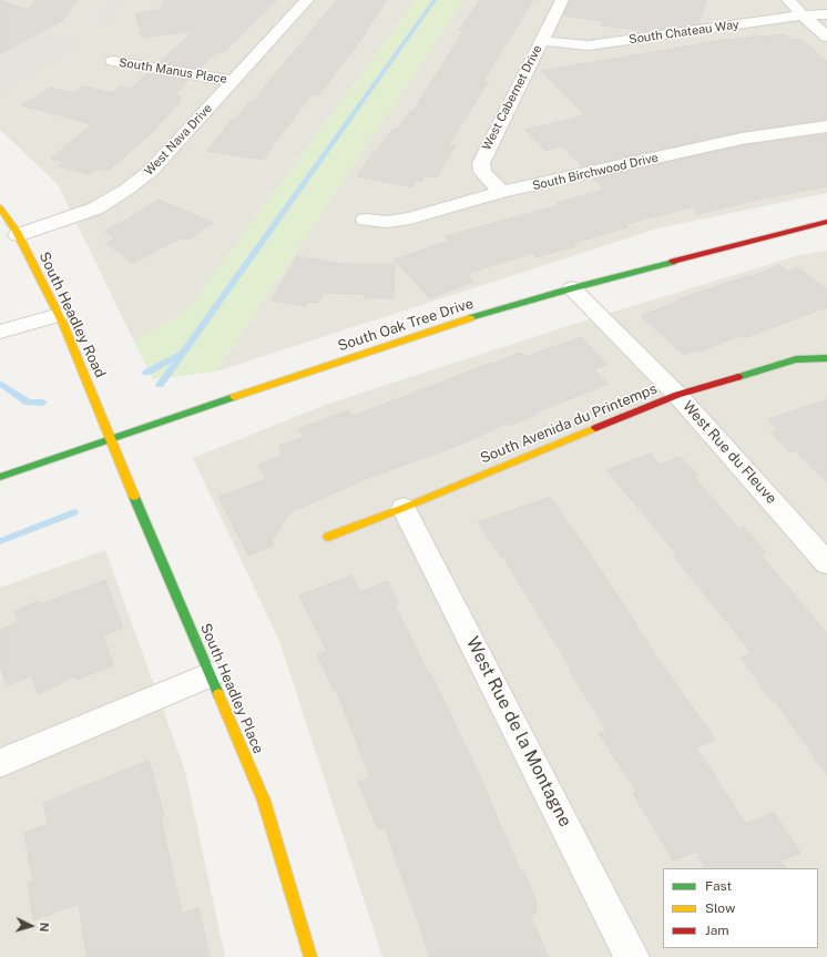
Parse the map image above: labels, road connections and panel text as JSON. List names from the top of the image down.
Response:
{
  "streets": {
    "street": [
      "South Chateau Way",
      "South Manus Place",
      "West Cabernet Drive",
      "West Nava Drive",
      "South Birchwood Drive",
      "South Headley Road",
      "South Oak Tree Drive",
      "South Avenida du Printemps",
      "West Rue du Fleuve",
      "South Headley Place",
      "West Rue de la Montagne"
    ]
  },
  "crossings": [
    ["South Chateau Way", "West Cabernet Drive"],
    ["South Manus Place", "West Nava Drive"],
    ["West Cabernet Drive", "South Birchwood Drive"],
    ["West Nava Drive", "South Headley Road"],
    ["South Headley Road", "South Oak Tree Drive"],
    ["South Headley Road", "South Headley Place"],
    ["South Oak Tree Drive", "West Rue du Fleuve"],
    ["South Oak Tree Drive", "South Headley Place"],
    ["South Avenida du Printemps", "West Rue du Fleuve"],
    ["South Avenida du Printemps", "West Rue de la Montagne"]
  ],
  "legend": ["Fast", "Slow", "Jam"],
  "north": "right"
}
